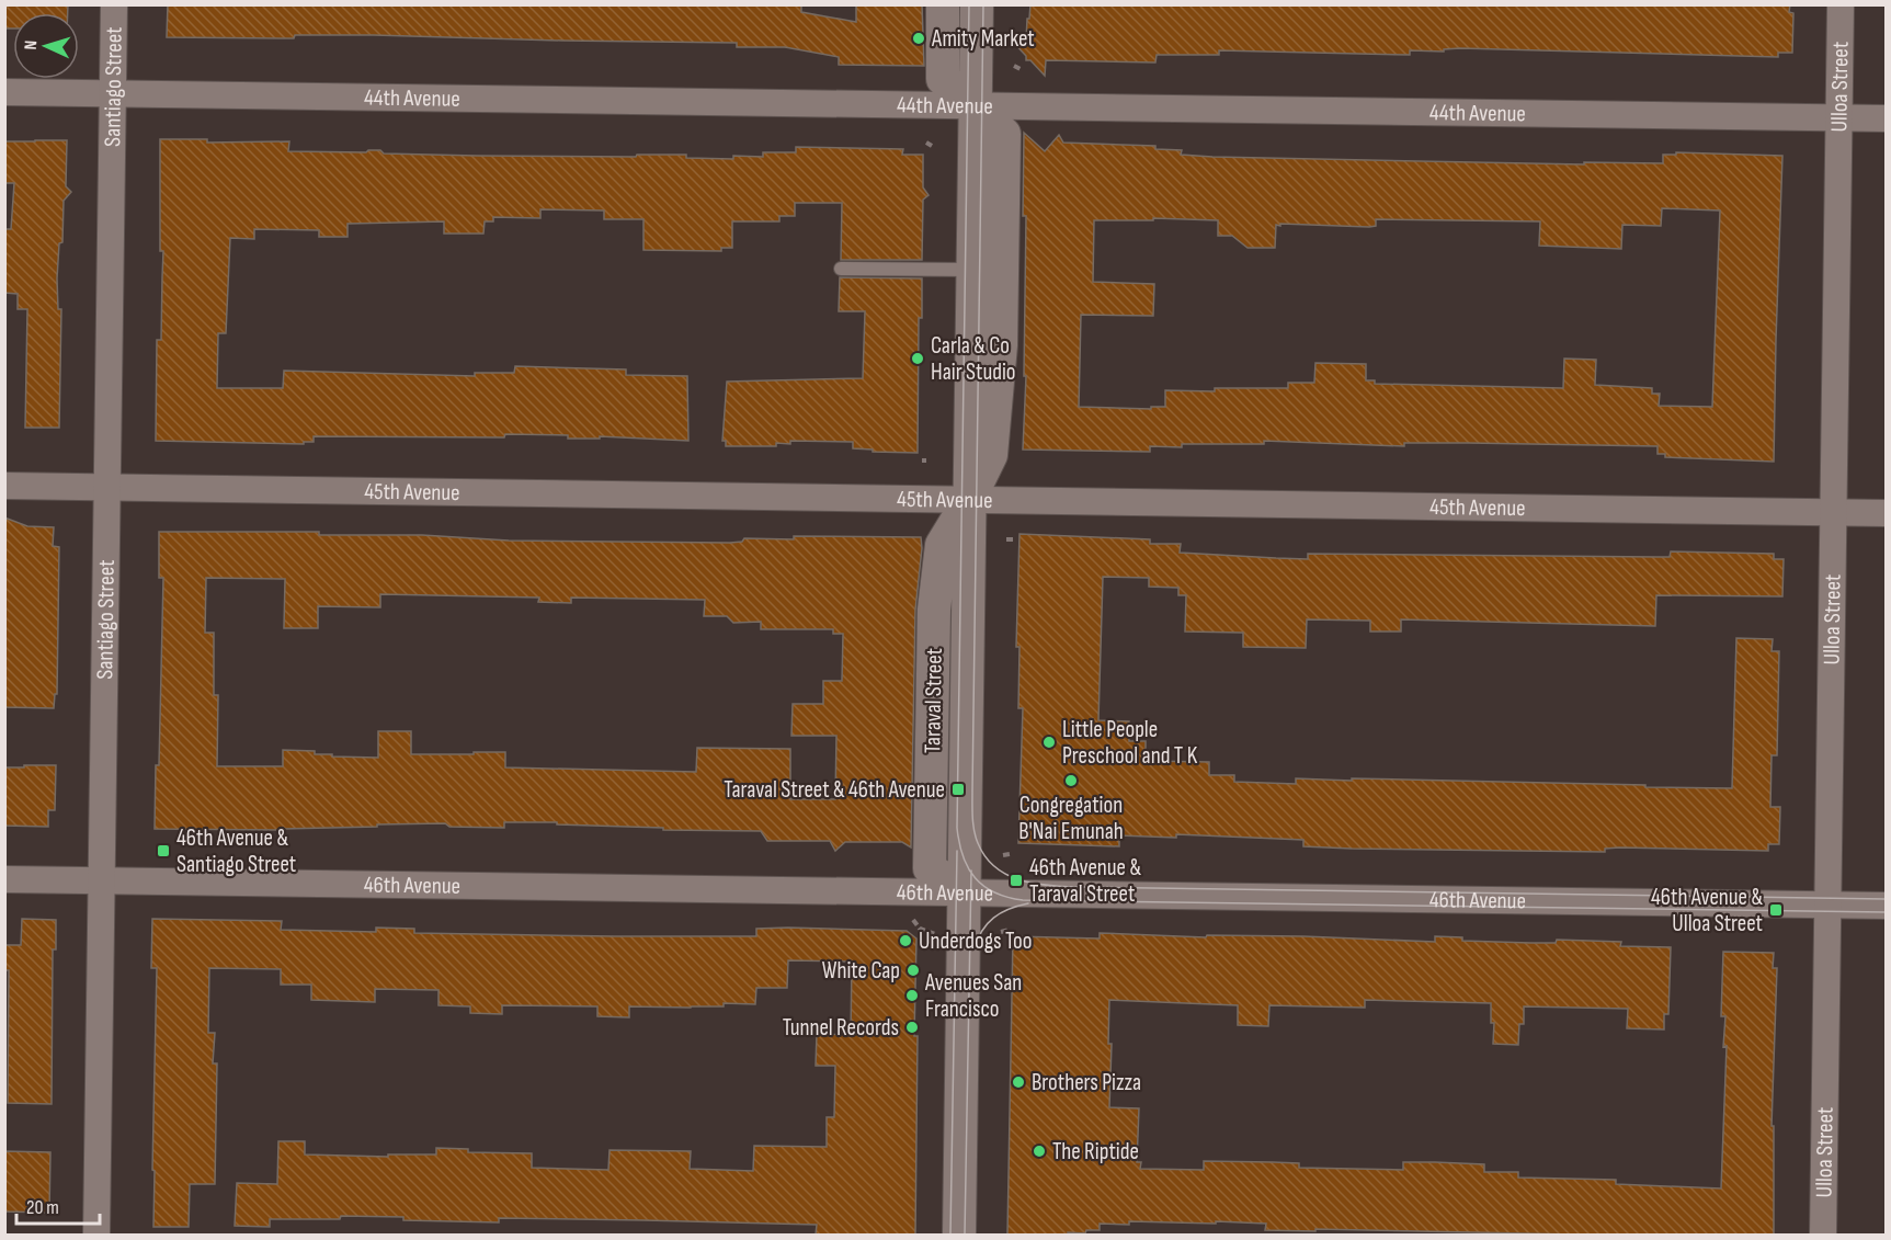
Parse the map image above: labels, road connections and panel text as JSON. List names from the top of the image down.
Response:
{
  "streets": {
    "street": [
      "Santiago Street",
      "Ulloa Street",
      "44th Avenue",
      "45th Avenue",
      "Taraval Street",
      "46th Avenue"
    ]
  },
  "crossings": [
    ["Santiago Street", "44th Avenue"],
    ["Santiago Street", "45th Avenue"],
    ["Santiago Street", "46th Avenue"],
    ["Ulloa Street", "44th Avenue"],
    ["Ulloa Street", "45th Avenue"],
    ["Ulloa Street", "46th Avenue"],
    ["44th Avenue", "Taraval Street"],
    ["45th Avenue", "Taraval Street"],
    ["Taraval Street", "46th Avenue"]
  ],
  "places": {
    "other": [
      "Amity Market",
      "Carla & Co Hair Studio",
      "Little People Preschool and T K",
      "Congregation B'Nai Emunah",
      "Underdogs Too",
      "White Cap",
      "Avenues San Francisco",
      "Tunnel Records",
      "Brothers Pizza",
      "The Riptide"
    ],
    "transit": [
      "Taraval Street & 46th Avenue",
      "46th Avenue & Santiago Street",
      "46th Avenue & Taraval Street",
      "46th Avenue & Ulloa Street"
    ]
  },
  "scale_bar": "20 m",
  "north": "left"
}
